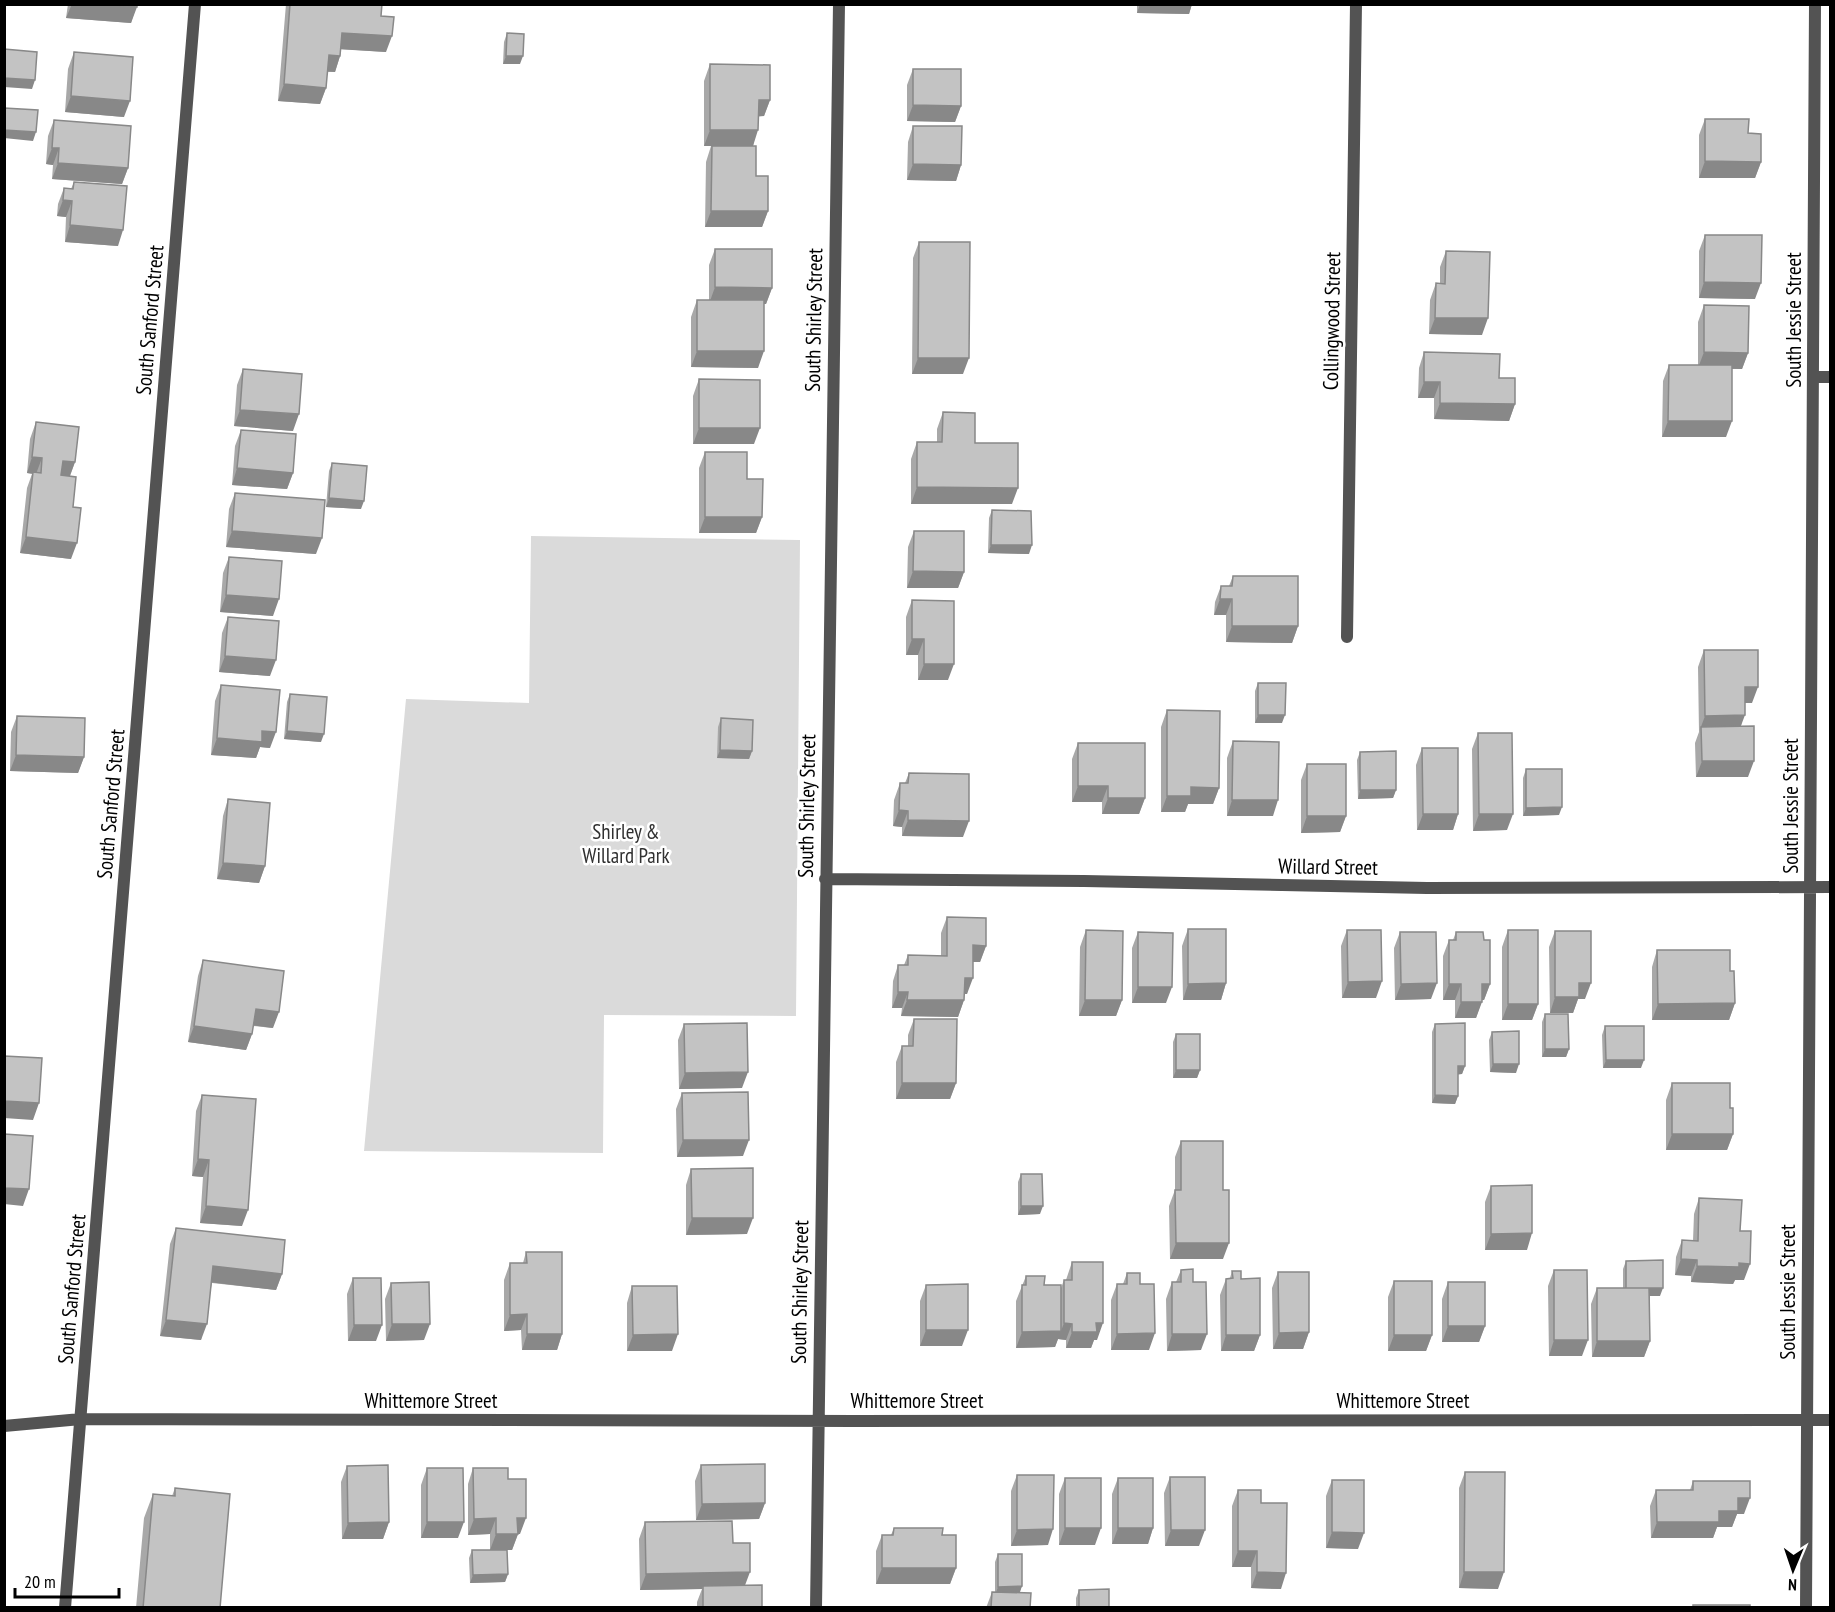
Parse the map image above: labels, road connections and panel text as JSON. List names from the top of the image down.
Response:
{
  "streets": {
    "street": [
      "South Sanford Street",
      "South Shirley Street",
      "South Jessie Street",
      "Collingwood Street",
      "Willard Street",
      "Whittemore Street"
    ]
  },
  "crossings": [
    ["South Sanford Street", "Whittemore Street"],
    ["South Shirley Street", "Willard Street"],
    ["South Shirley Street", "Whittemore Street"],
    ["South Jessie Street", "Willard Street"],
    ["South Jessie Street", "Whittemore Street"]
  ],
  "parks": ["Shirley & Willard Park"],
  "scale_bar": "20 m",
  "north": "bottom"
}
